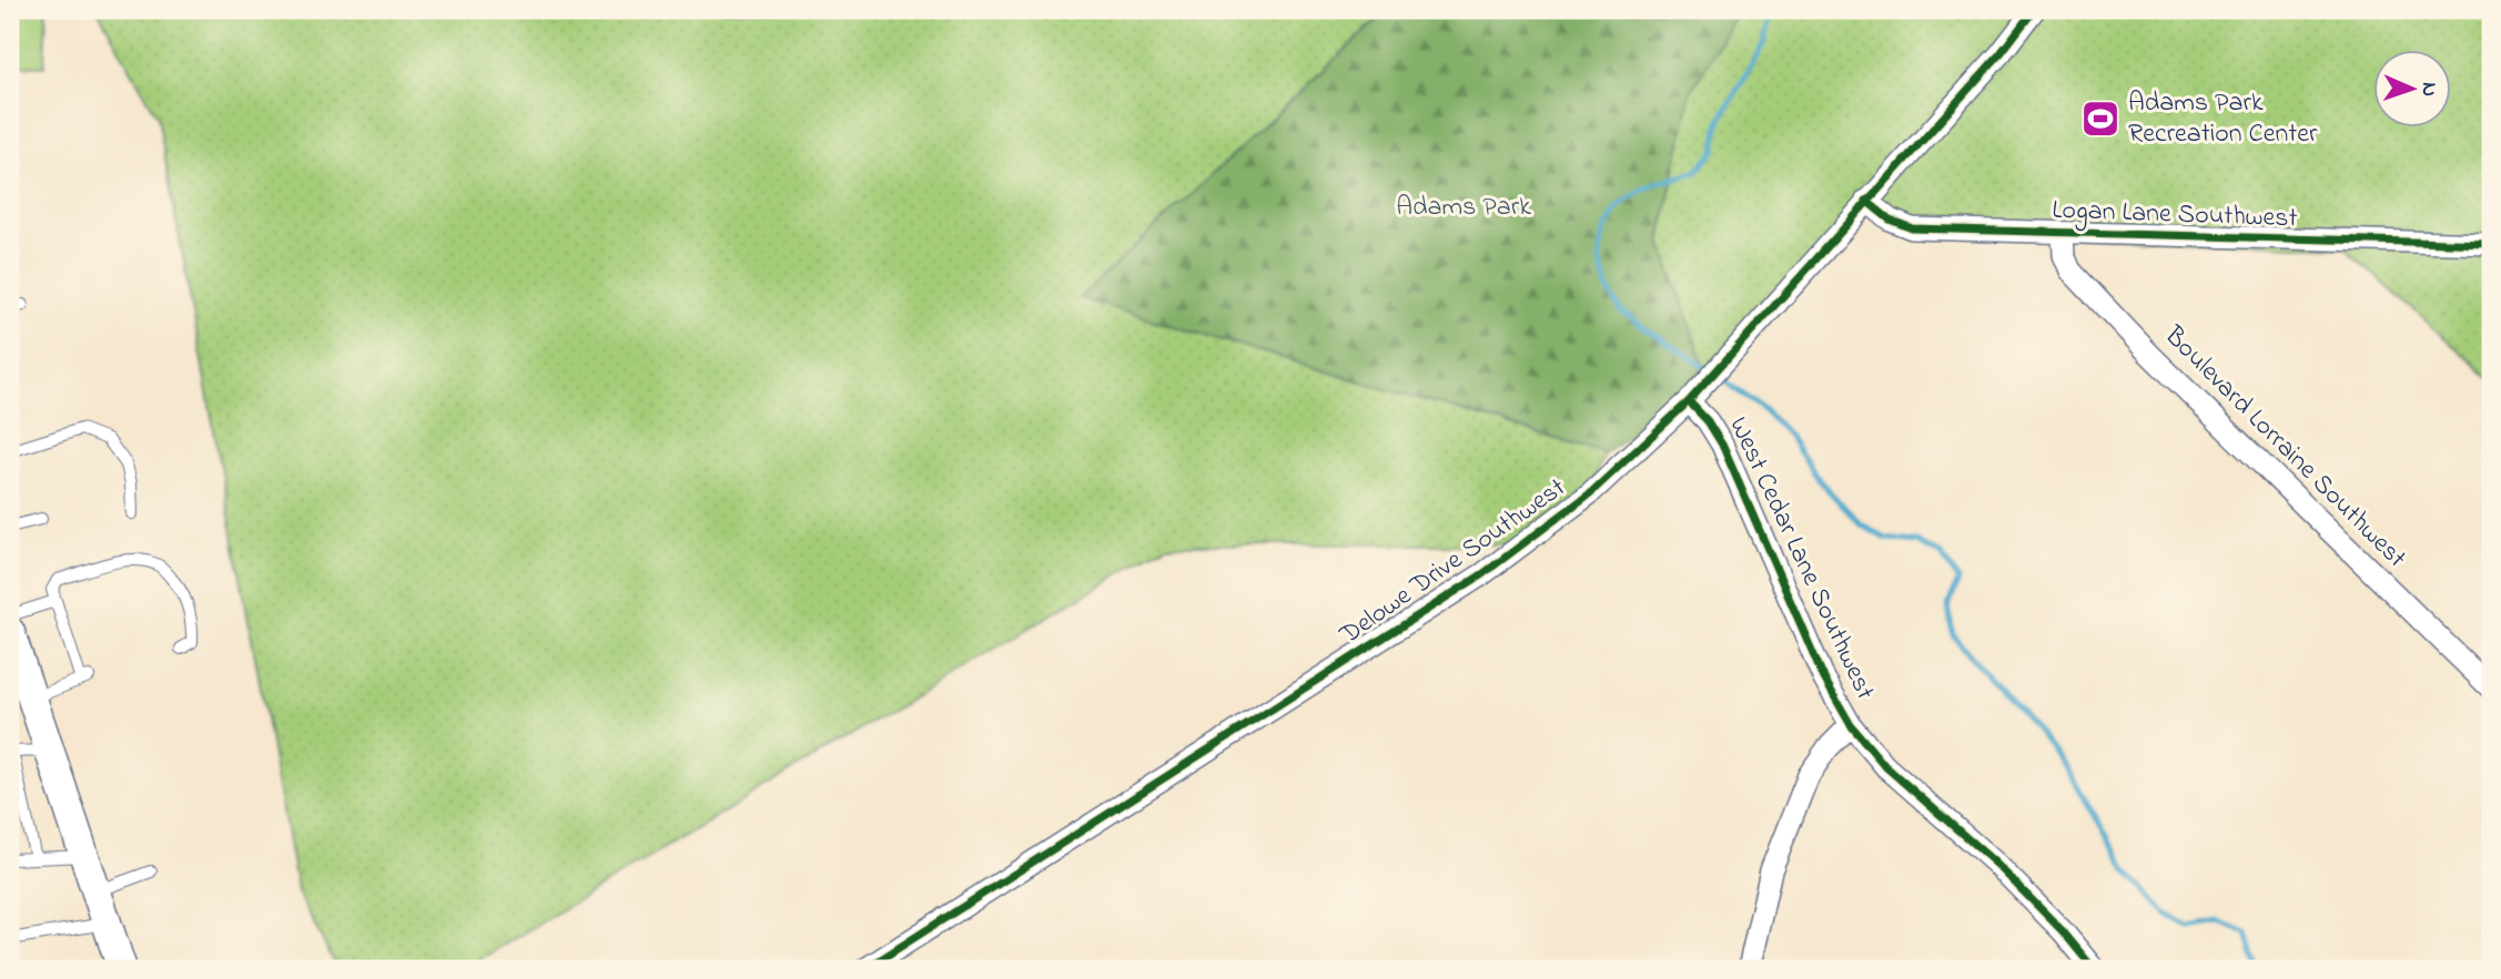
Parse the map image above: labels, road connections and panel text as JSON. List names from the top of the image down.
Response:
{
  "streets": {
    "street": [
      "Logan Lane Southwest",
      "Boulevard Lorraine Southwest",
      "West Cedar Lane Southwest",
      "Delowe Drive Southwest"
    ]
  },
  "crossings": [
    ["Logan Lane Southwest", "Boulevard Lorraine Southwest"],
    ["Logan Lane Southwest", "Delowe Drive Southwest"],
    ["West Cedar Lane Southwest", "Delowe Drive Southwest"]
  ],
  "parks": ["Adams Park"],
  "places": {
    "sports": ["Adams Park Recreation Center"]
  },
  "north": "right"
}
